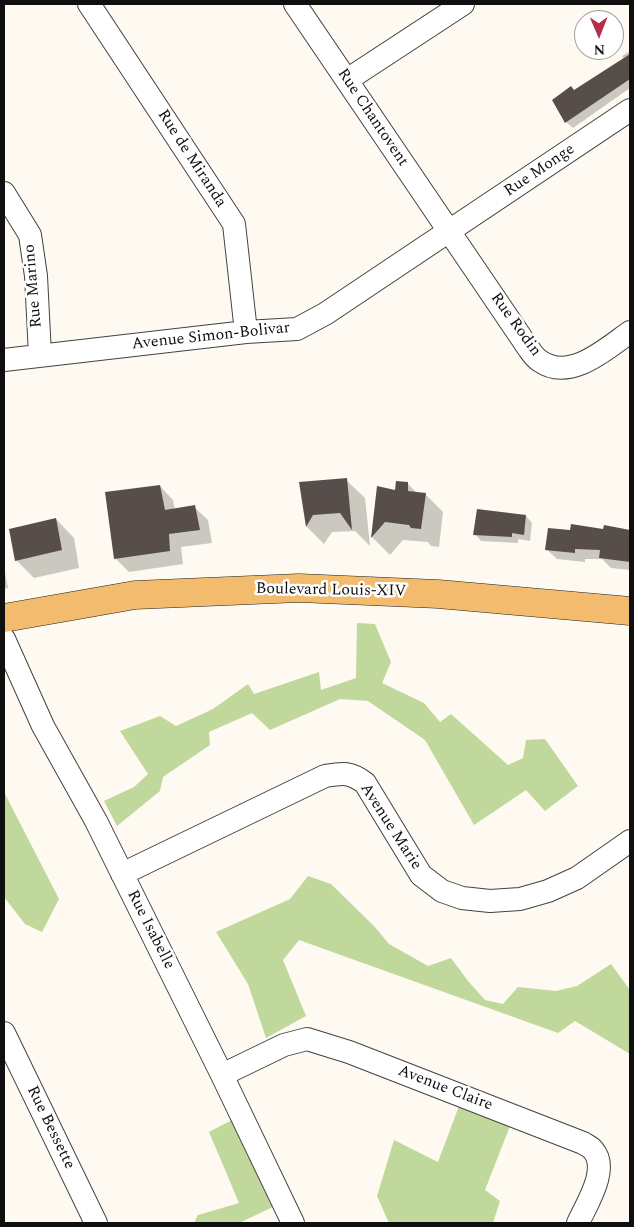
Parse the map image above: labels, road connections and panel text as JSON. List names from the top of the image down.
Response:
{
  "streets": {
    "main road": ["Boulevard Louis-XIV"],
    "street": [
      "Rue Chantovent",
      "Rue de Miranda",
      "Rue Monge",
      "Rue Marino",
      "Rue Rodin",
      "Avenue Simon-Bolivar",
      "Avenue Marie",
      "Rue Isabelle",
      "Avenue Claire",
      "Rue Bessette"
    ]
  },
  "crossings": [
    ["Rue Chantovent", "Rue Monge"],
    ["Rue Chantovent", "Rue Rodin"],
    ["Rue Chantovent", "Avenue Simon-Bolivar"],
    ["Rue de Miranda", "Avenue Simon-Bolivar"],
    ["Rue Monge", "Rue Rodin"],
    ["Rue Monge", "Avenue Simon-Bolivar"],
    ["Rue Marino", "Avenue Simon-Bolivar"],
    ["Rue Rodin", "Avenue Simon-Bolivar"],
    ["Avenue Marie", "Rue Isabelle"],
    ["Rue Isabelle", "Avenue Claire"]
  ],
  "north": "bottom"
}
